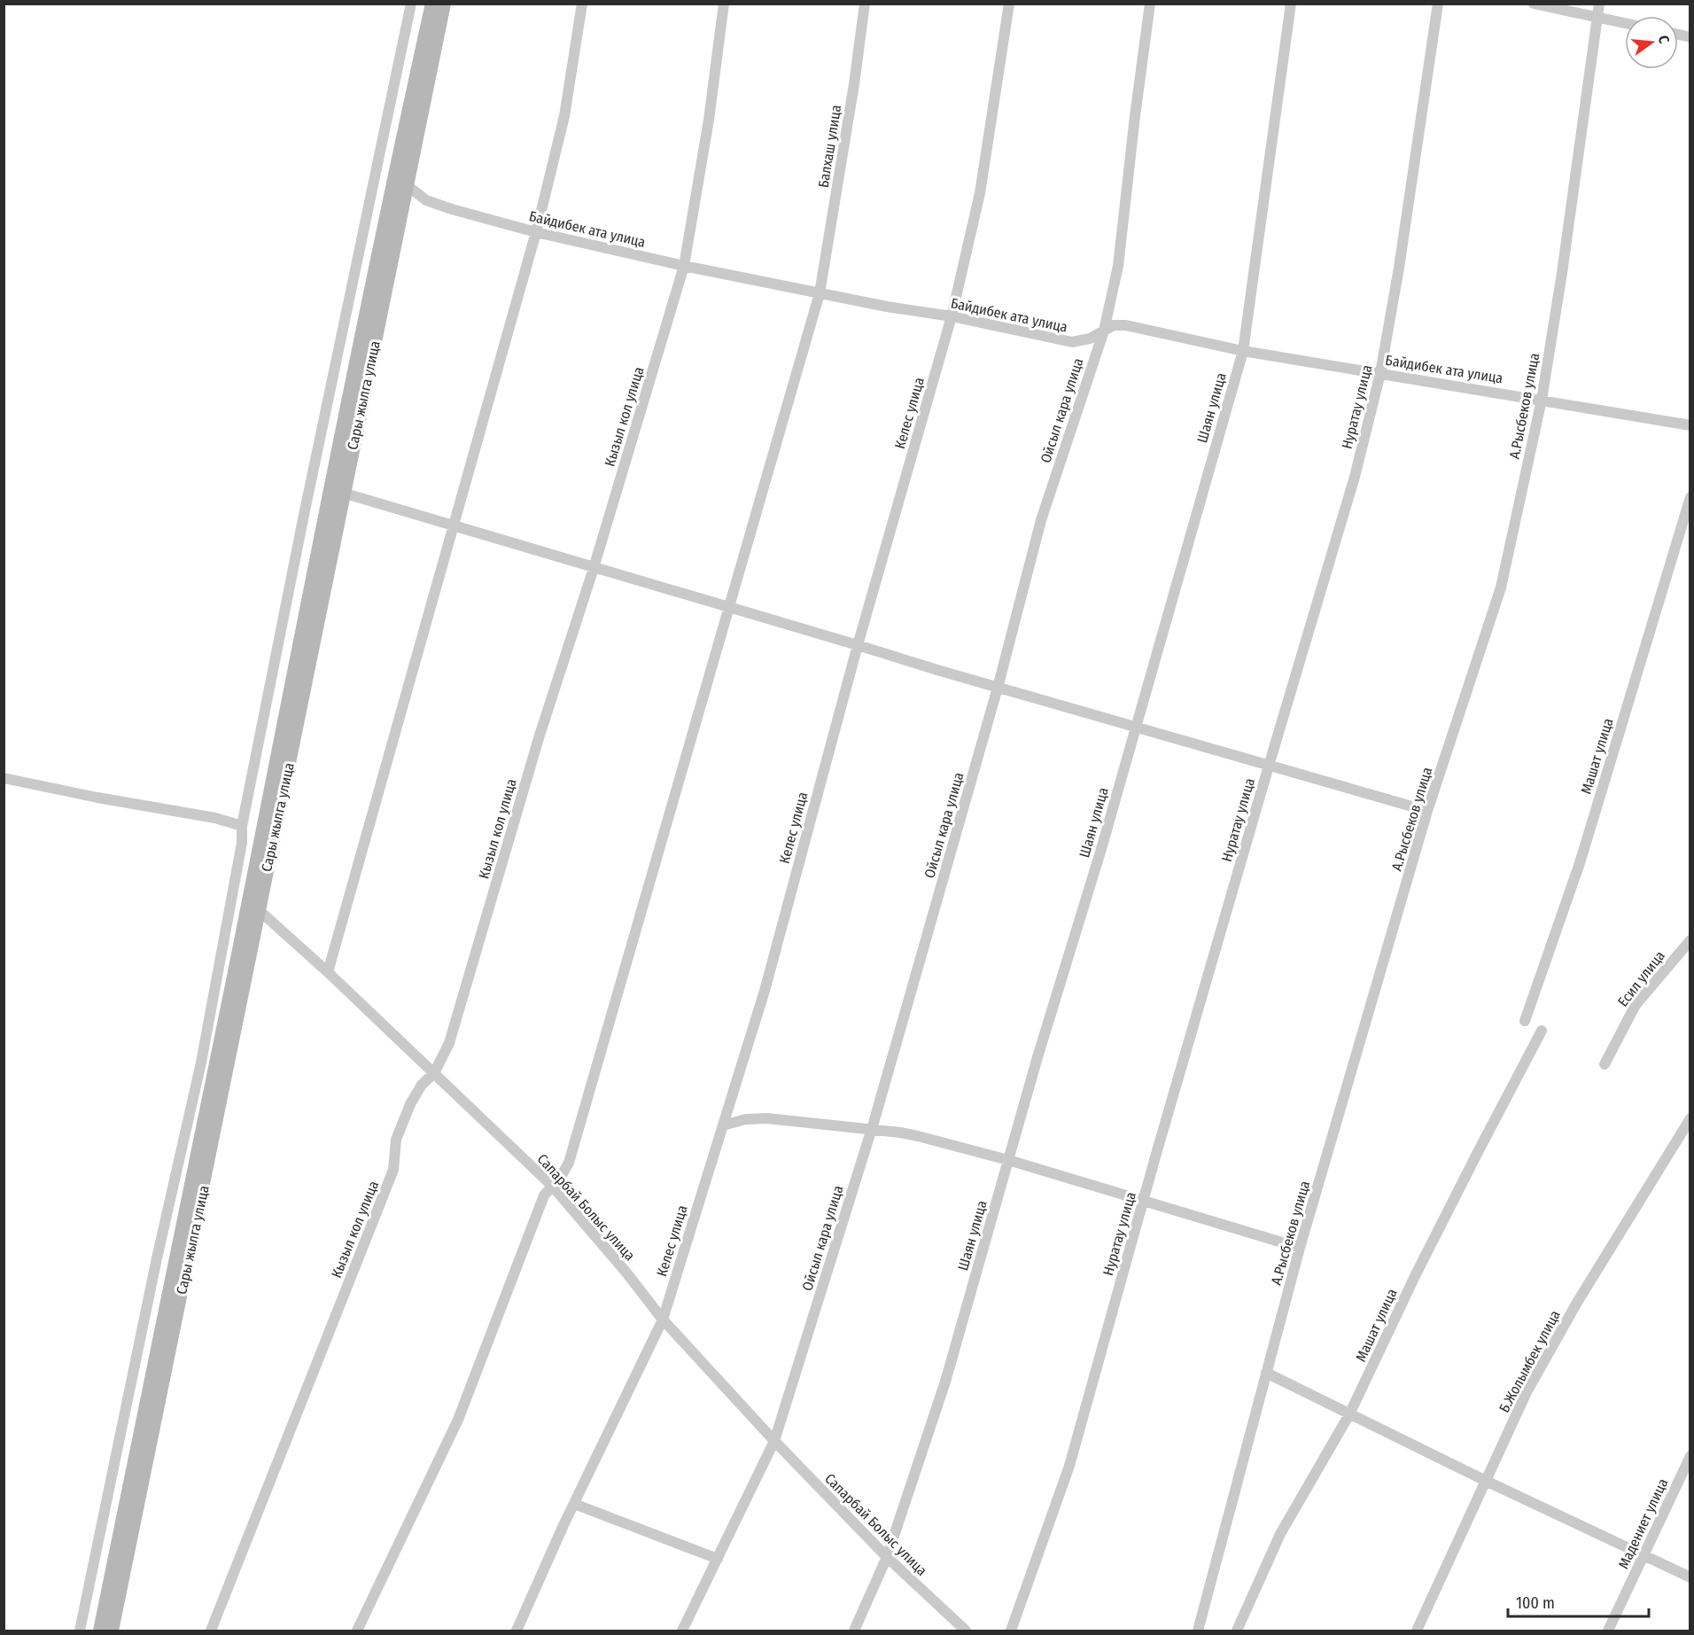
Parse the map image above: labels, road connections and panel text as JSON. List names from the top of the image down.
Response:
{
  "streets": {
    "main road": ["Сары жылга улица"],
    "street": [
      "Балхаш улица",
      "Байдибек ата улица",
      "А.Рысбеков улица",
      "Нуратау улица",
      "Шаян улица",
      "Ойсыл кара улица",
      "Келес улица",
      "Кызыл кол улица",
      "Машат улица",
      "Есил улица",
      "Сапарбай Болыс улица",
      "Б.Жолымбек улица",
      "Мадениет улица"
    ]
  },
  "crossings": [
    ["Балхаш улица", "Байдибек ата улица"],
    ["Балхаш улица", "Сапарбай Болыс улица"],
    ["Байдибек ата улица", "Сары жылга улица"],
    ["Байдибек ата улица", "А.Рысбеков улица"],
    ["Байдибек ата улица", "Нуратау улица"],
    ["Байдибек ата улица", "Шаян улица"],
    ["Байдибек ата улица", "Ойсыл кара улица"],
    ["Байдибек ата улица", "Келес улица"],
    ["Байдибек ата улица", "Кызыл кол улица"],
    ["Сары жылга улица", "Сапарбай Болыс улица"],
    ["Шаян улица", "Сапарбай Болыс улица"],
    ["Ойсыл кара улица", "Сапарбай Болыс улица"],
    ["Келес улица", "Сапарбай Болыс улица"],
    ["Кызыл кол улица", "Сапарбай Болыс улица"]
  ],
  "scale_bar": "100 m",
  "north": "right"
}
